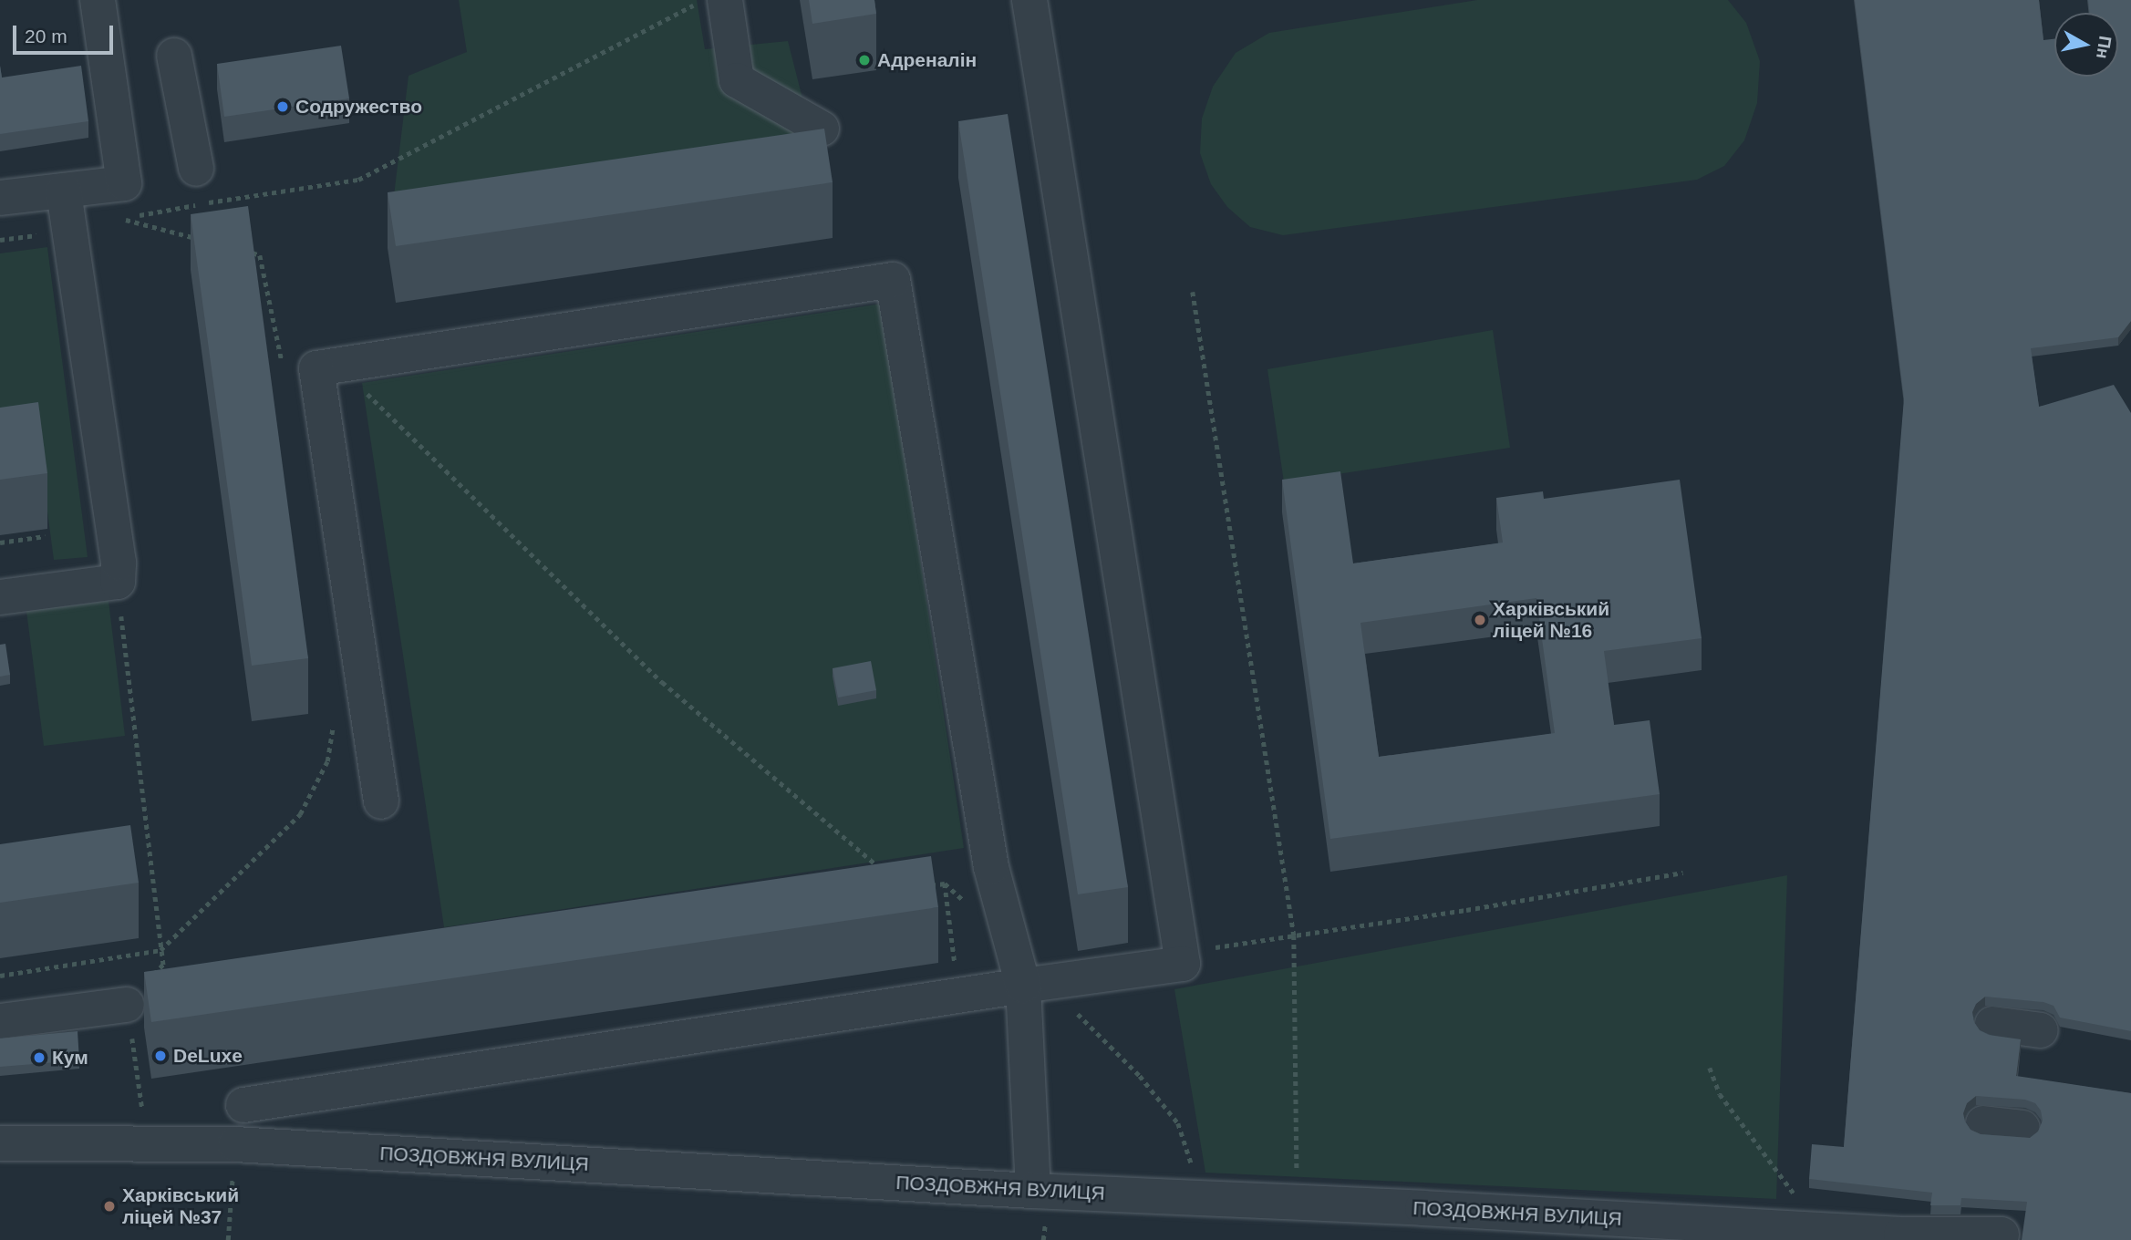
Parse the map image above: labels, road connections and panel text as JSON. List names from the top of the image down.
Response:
{
  "streets": {
    "street": ["ПОЗДОВЖНЯ ВУЛИЦЯ"]
  },
  "places": [
    "Адреналін",
    "Содружество",
    "Харківський ліцей №16",
    "DeLuxe",
    "Кум",
    "Харківський ліцей №37"
  ],
  "scale_bar": "20 m",
  "north": "right"
}
